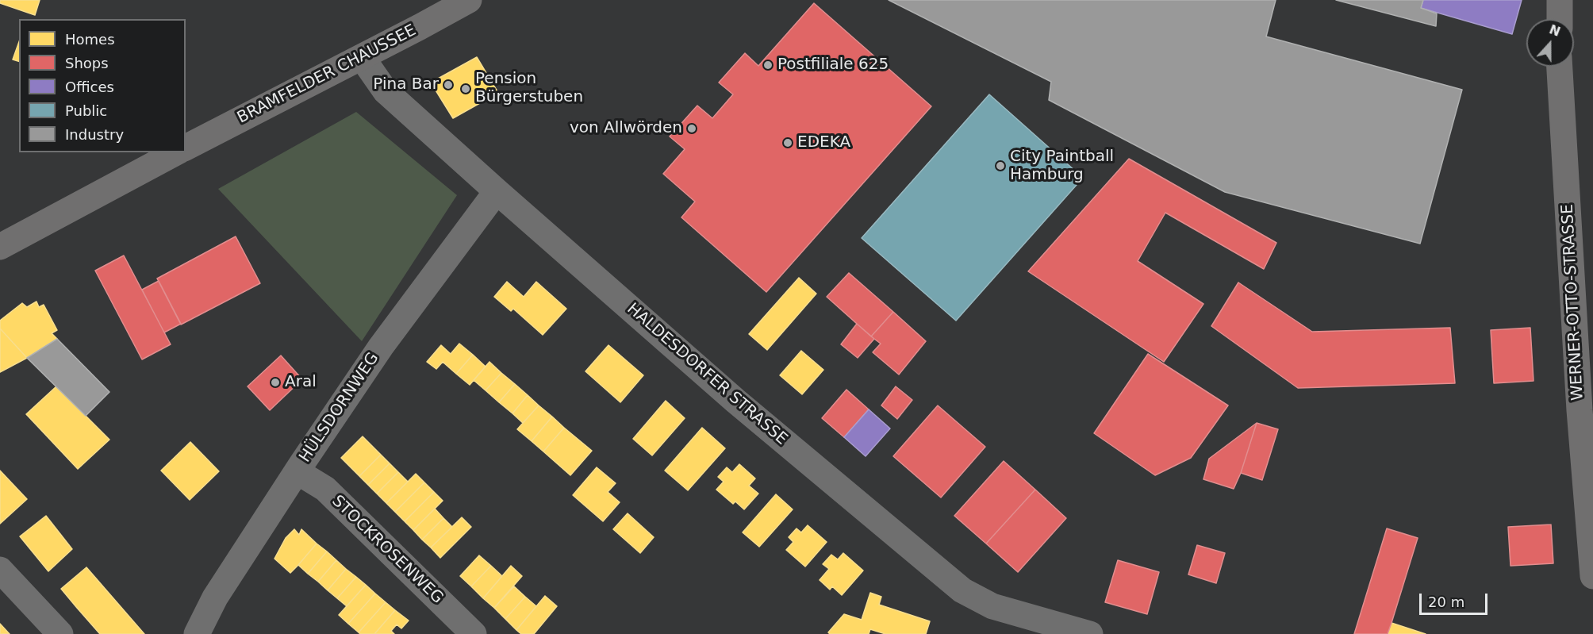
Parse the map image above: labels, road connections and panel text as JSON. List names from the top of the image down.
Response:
{
  "streets": {
    "main road": ["BRAMFELDER CHAUSSEE", "WERNER-OTTO-STRASSE"],
    "street": ["HALDESDORFER STRASSE", "HÜLSDORNWEG", "STOCKROSENWEG"]
  },
  "crossings": [
    ["BRAMFELDER CHAUSSEE", "HALDESDORFER STRASSE"],
    ["HALDESDORFER STRASSE", "HÜLSDORNWEG"],
    ["HÜLSDORNWEG", "STOCKROSENWEG"]
  ],
  "places": [
    "Postfiliale 625",
    "Pina Bar",
    "Pension Bürgerstuben",
    "von Allwörden",
    "EDEKA",
    "City Paintball Hamburg",
    "Aral"
  ],
  "legend": [
    "Homes",
    "Shops",
    "Offices",
    "Public",
    "Industry"
  ],
  "scale_bar": "20 m",
  "north": "top"
}
